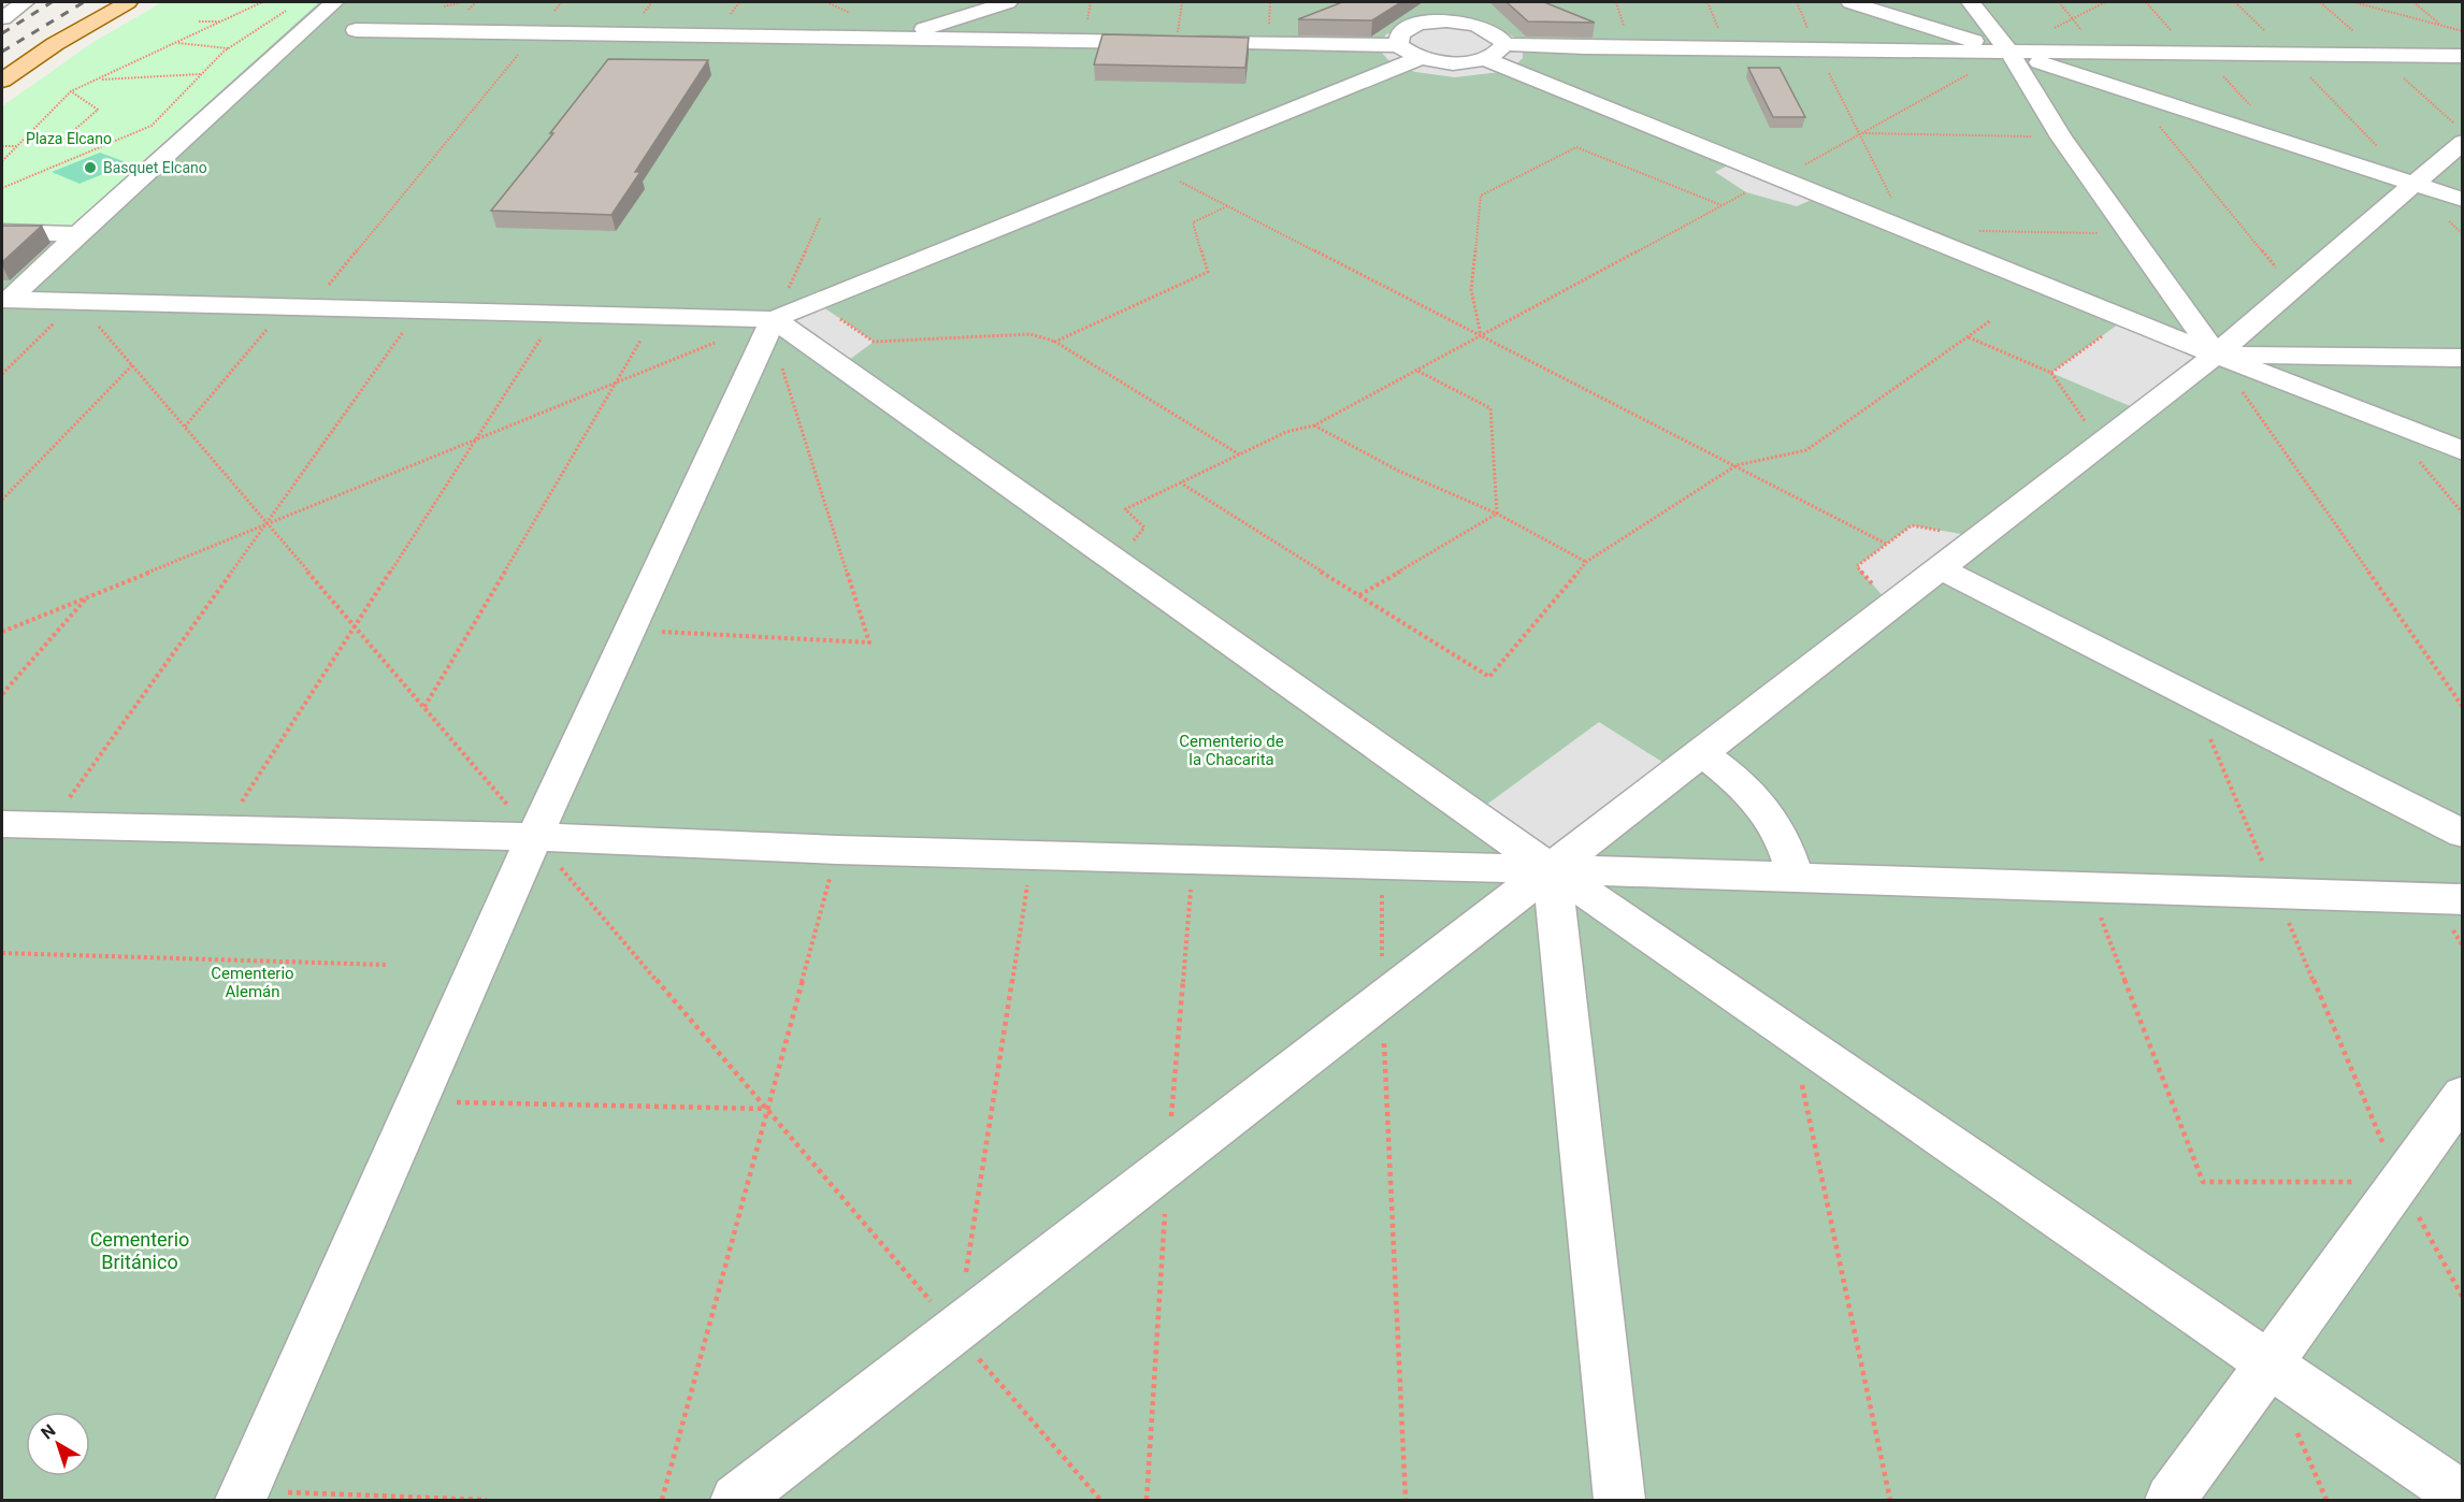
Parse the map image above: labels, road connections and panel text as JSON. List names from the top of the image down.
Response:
{
  "parks": [
    "Plaza Elcano",
    "Cementerio de la Chacarita",
    "Cementerio Alemán",
    "Cementerio Británico"
  ],
  "places": ["Basquet Elcano"],
  "north": "top left"
}
